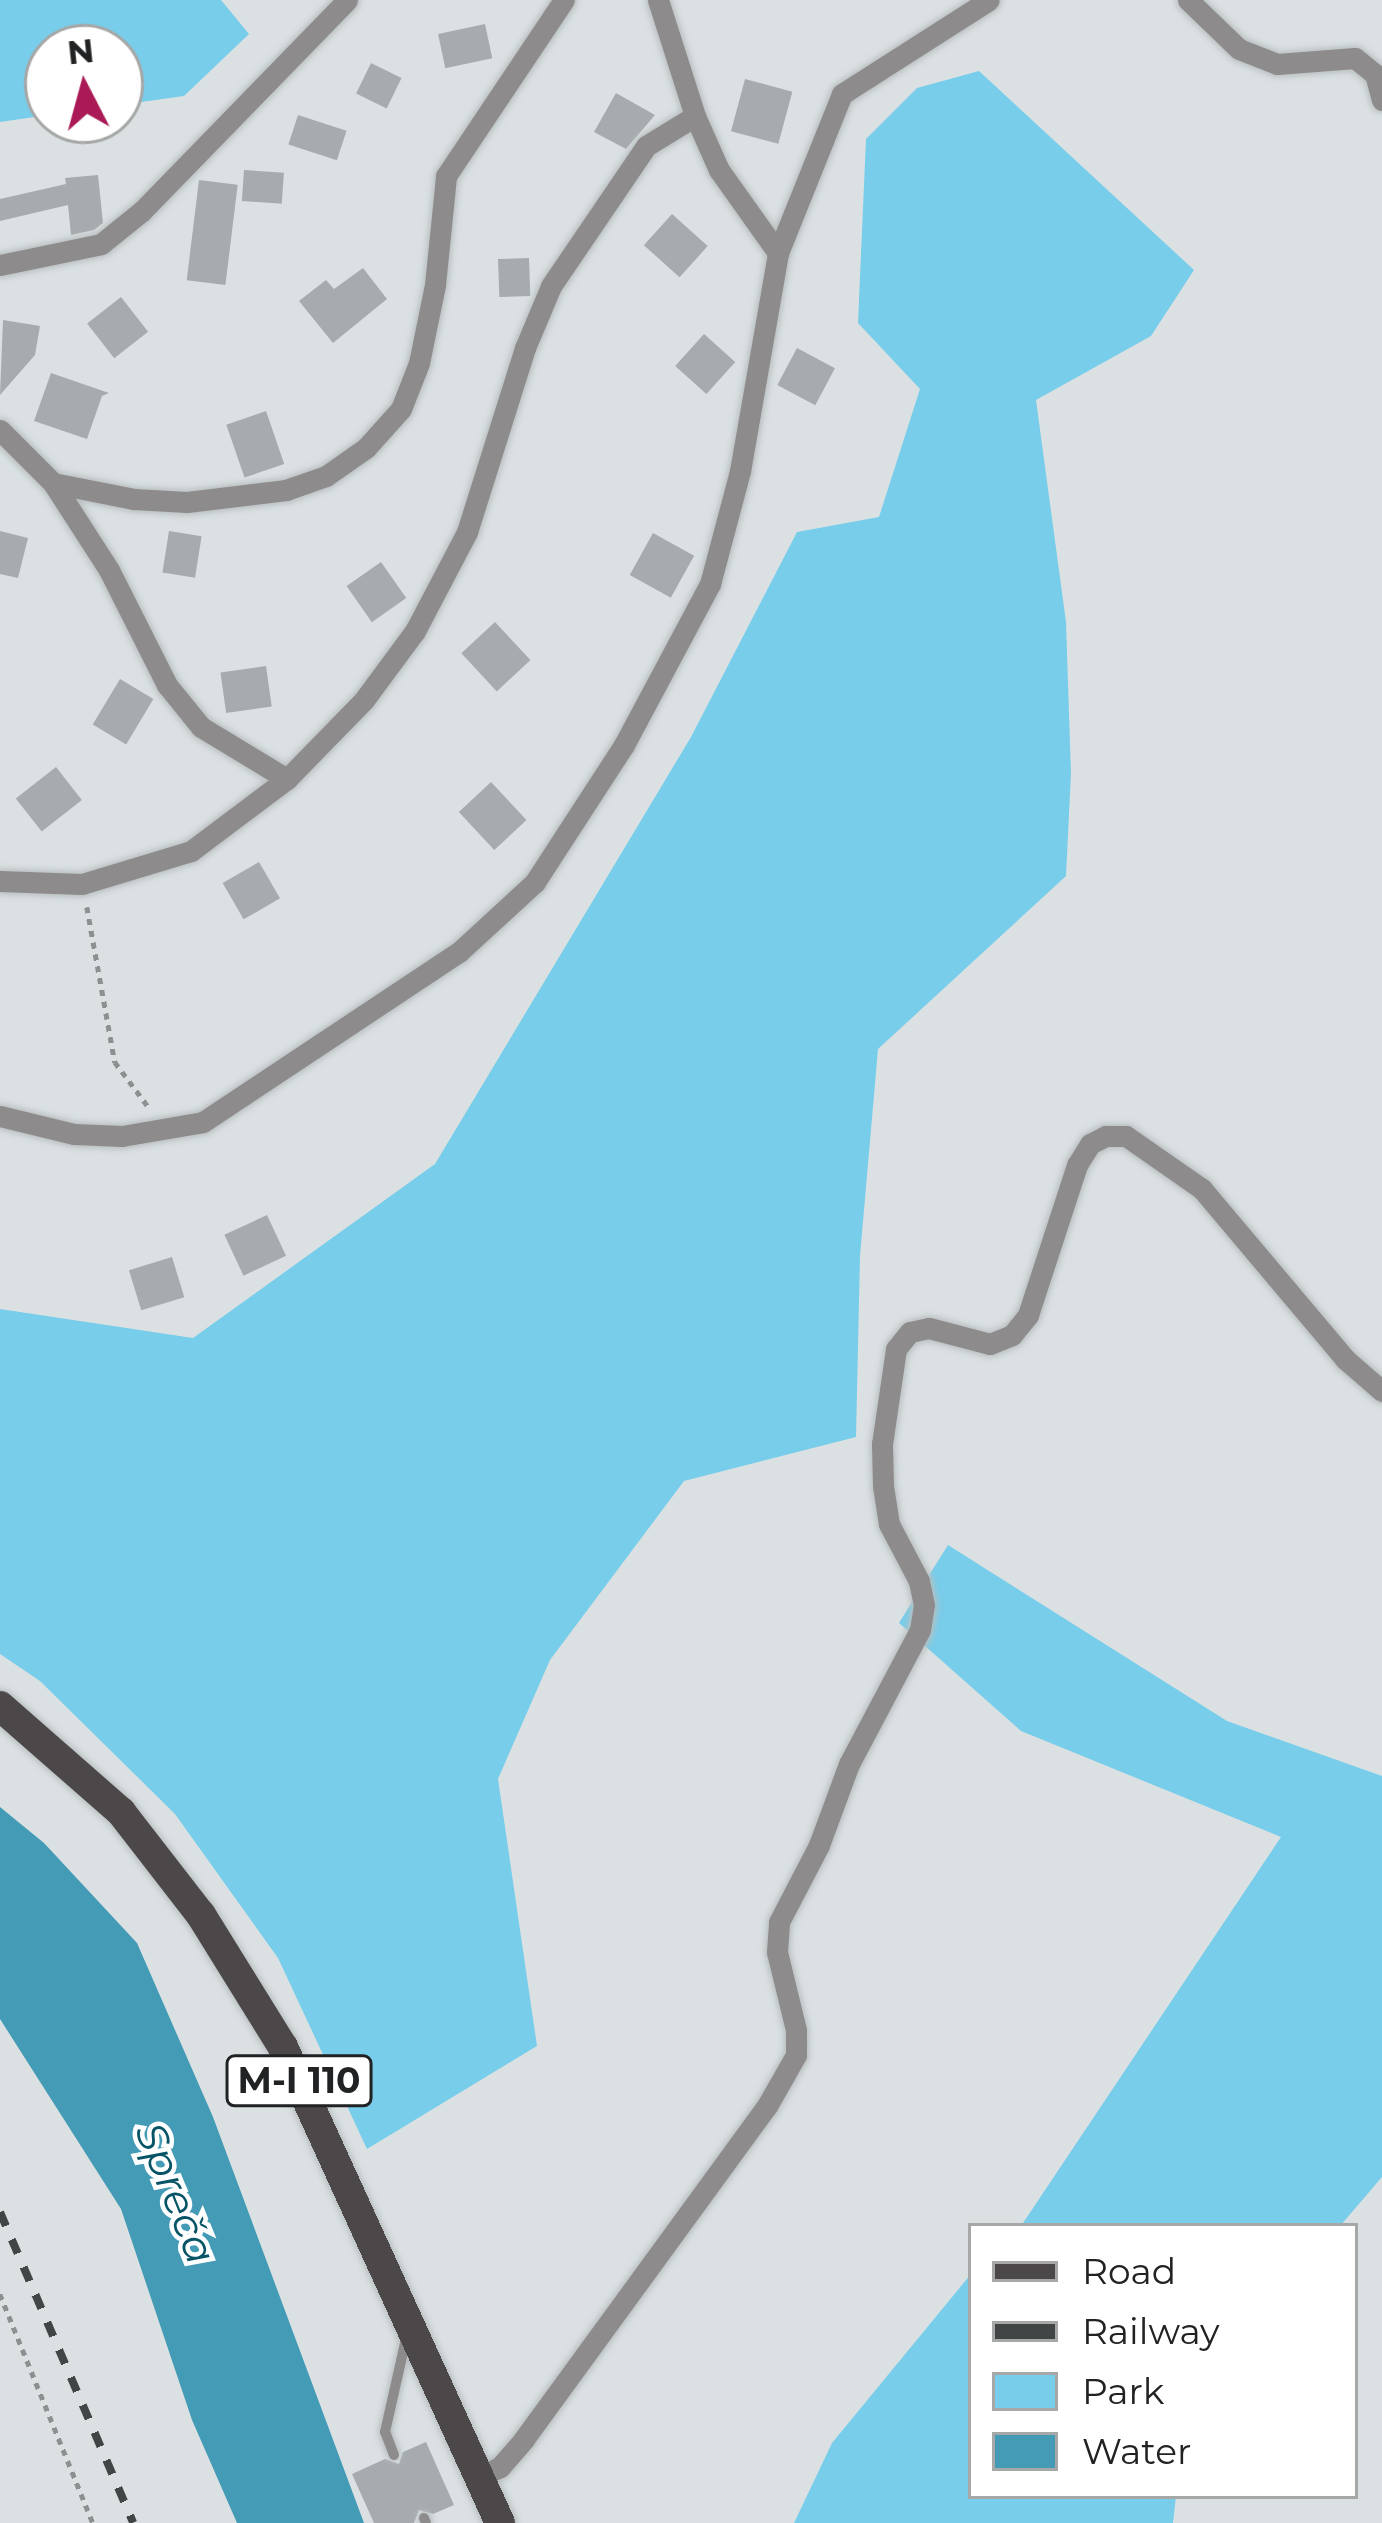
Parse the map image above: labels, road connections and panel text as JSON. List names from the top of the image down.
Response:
{
  "streets": {
    "main road": ["M-I 110"]
  },
  "water": ["Spreča"],
  "legend": [
    "Road",
    "Railway",
    "Park",
    "Water"
  ],
  "north": "top"
}
